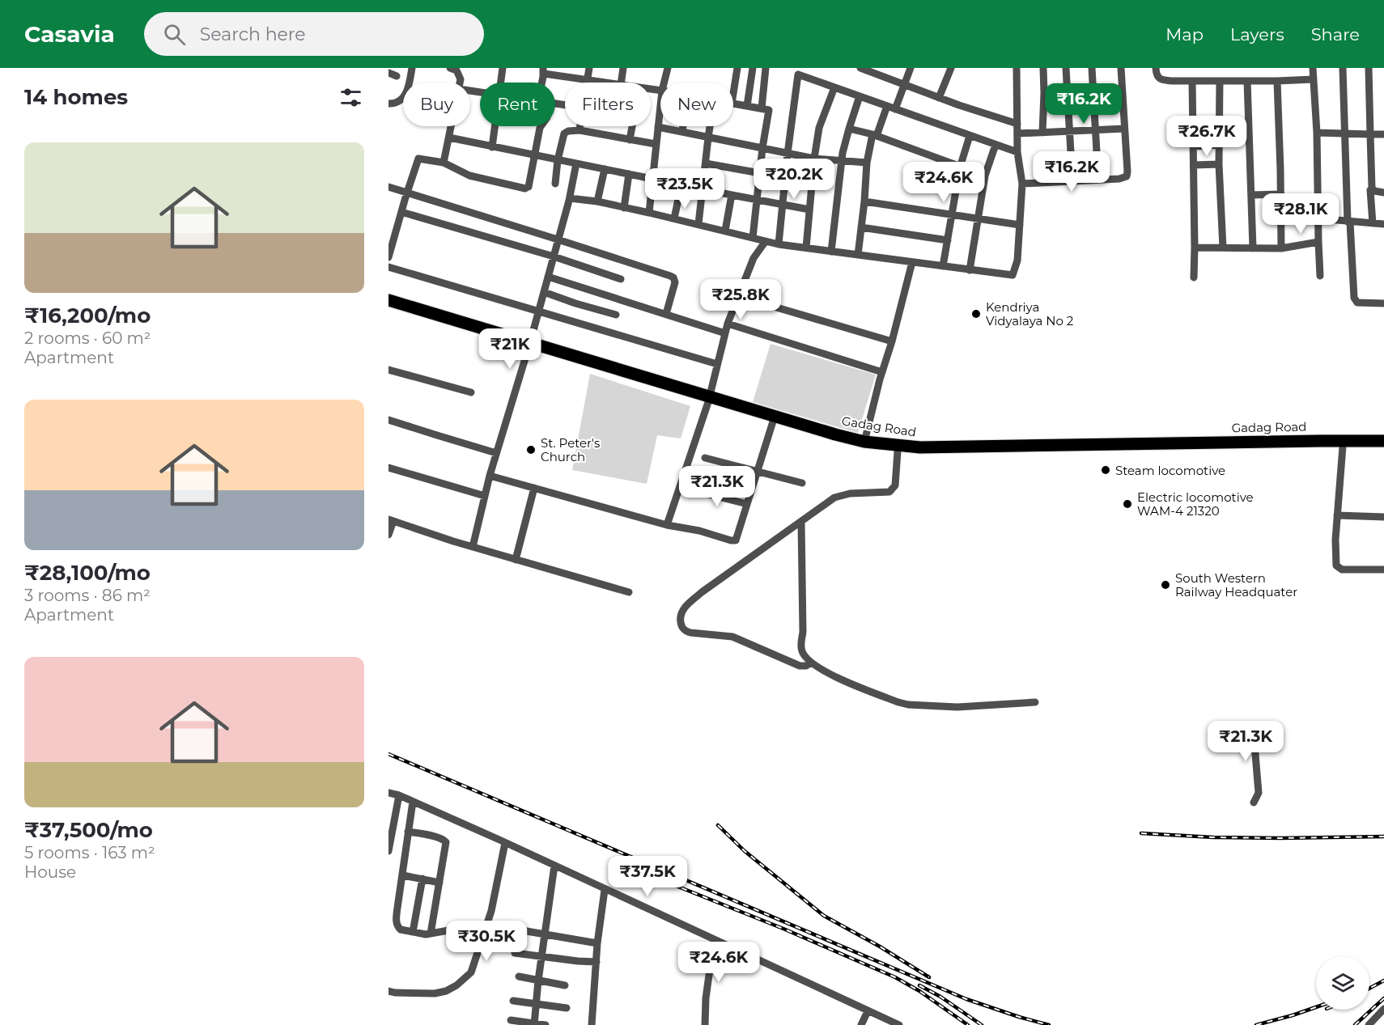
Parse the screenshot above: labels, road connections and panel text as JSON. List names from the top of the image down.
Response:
{
  "streets": {
    "highway": ["Gadag Road"]
  },
  "places": [
    "Kendriya Vidyalaya No 2",
    "St. Peter's Church",
    "Steam locomotive",
    "Electric locomotive WAM-4 21320",
    "South Western Railway Headquater"
  ],
  "page": {
    "header": "Casavia",
    "search": "Search here",
    "nav": ["Map", "Layers", "Share"],
    "heading": "14 homes",
    "chip": [
      "Buy",
      "Rent",
      "Filters",
      "New"
    ],
    "price": [
      "₹16.2K",
      "₹26.7K",
      "₹16.2K",
      "₹20.2K",
      "₹24.6K",
      "₹23.5K",
      "₹28.1K",
      "₹25.8K",
      "₹21K",
      "₹21.3K",
      "₹21.3K",
      "₹37.5K",
      "₹30.5K",
      "₹24.6K"
    ],
    "list": [
      {
        "name": "₹16,200/mo",
        "note": "2 rooms · 60 m² · Apartment"
      },
      {
        "name": "₹28,100/mo",
        "note": "3 rooms · 86 m² · Apartment"
      },
      {
        "name": "₹37,500/mo",
        "note": "5 rooms · 163 m² · House"
      }
    ]
  }
}
